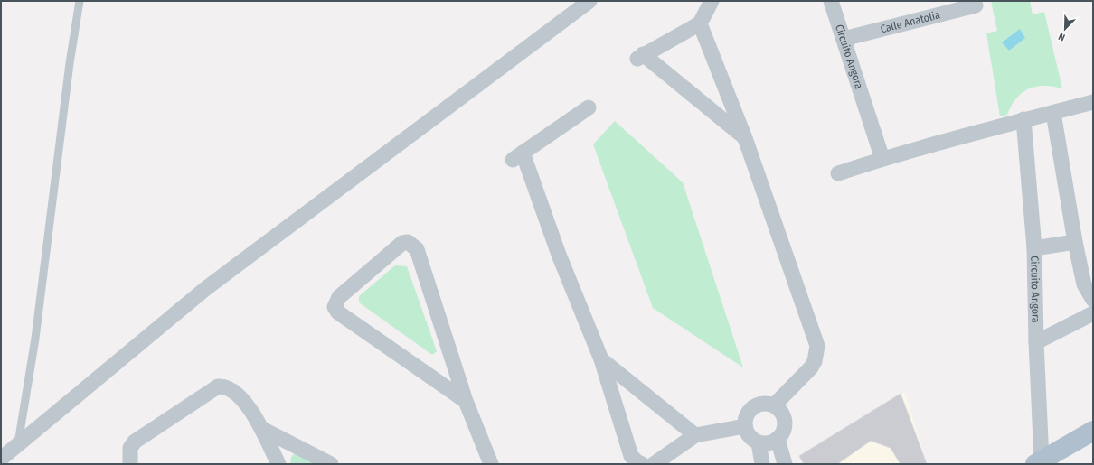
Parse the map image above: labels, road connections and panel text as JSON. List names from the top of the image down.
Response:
{
  "streets": {
    "street": ["Calle Anatolia", "Circuito Angora"]
  },
  "crossings": [
    ["Calle Anatolia", "Circuito Angora"]
  ],
  "north": "bottom left"
}
